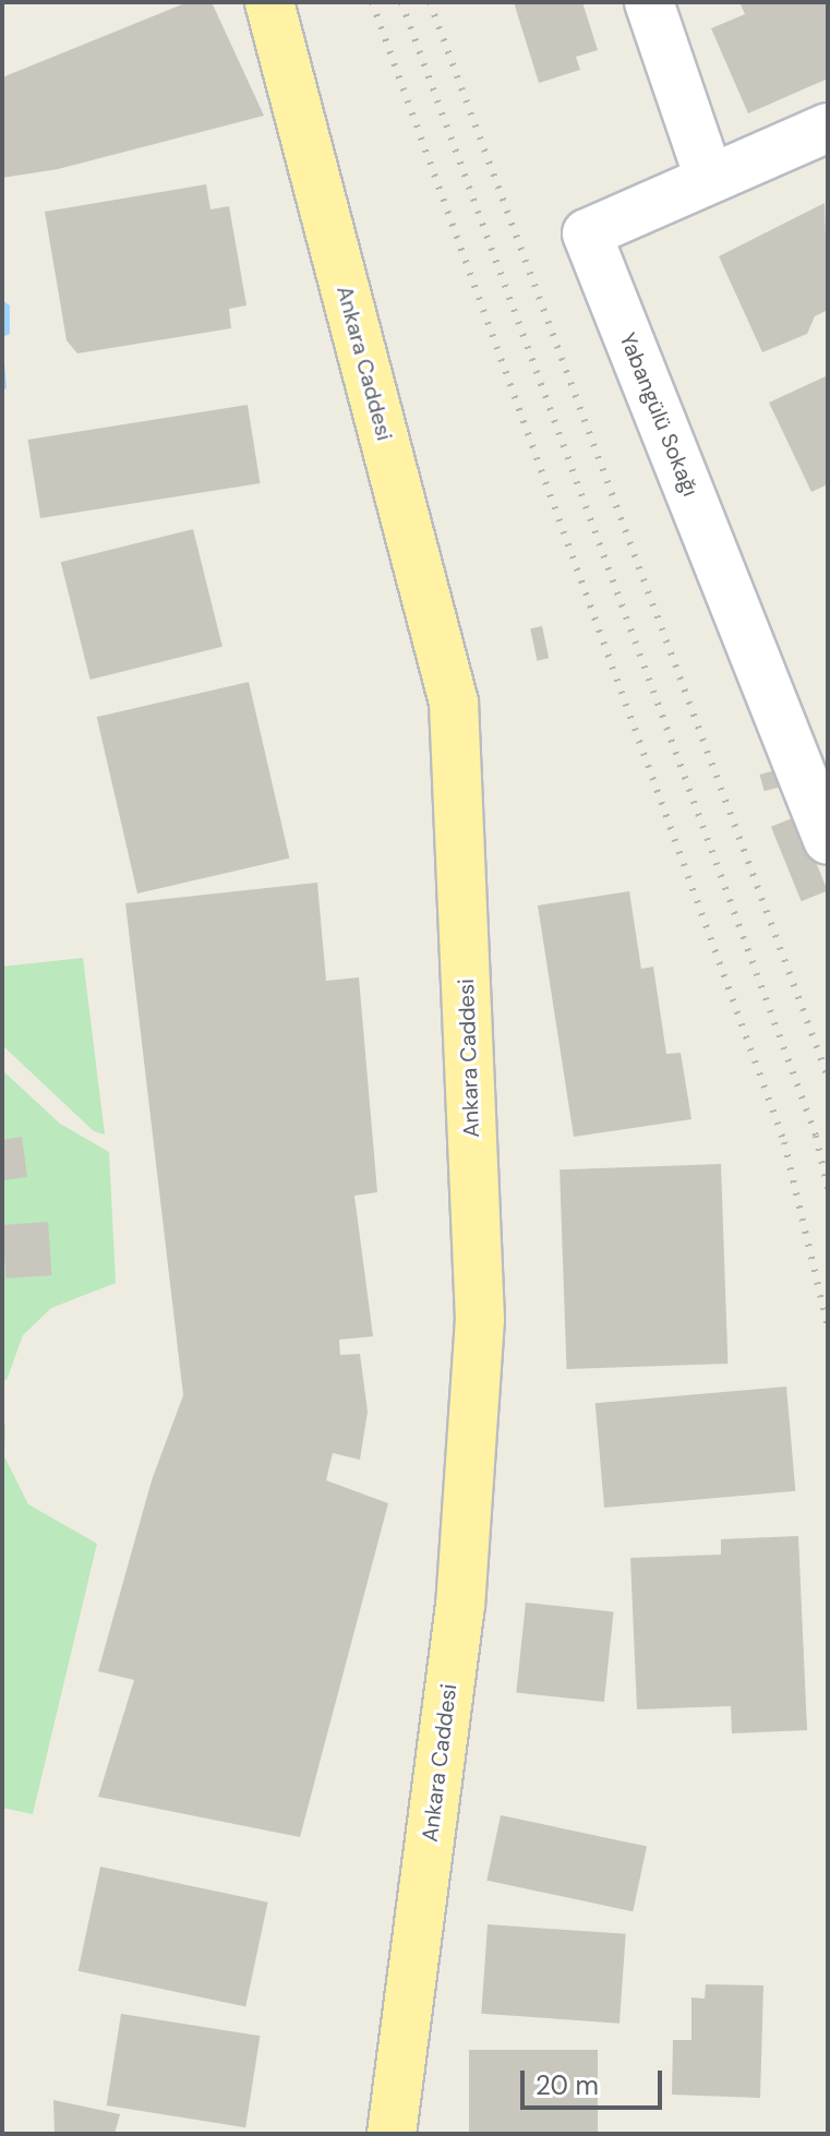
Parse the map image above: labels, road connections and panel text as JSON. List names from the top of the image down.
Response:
{
  "streets": {
    "main road": ["Ankara Caddesi"],
    "street": ["Yabangülü Sokağı"]
  },
  "scale_bar": "20 m"
}
